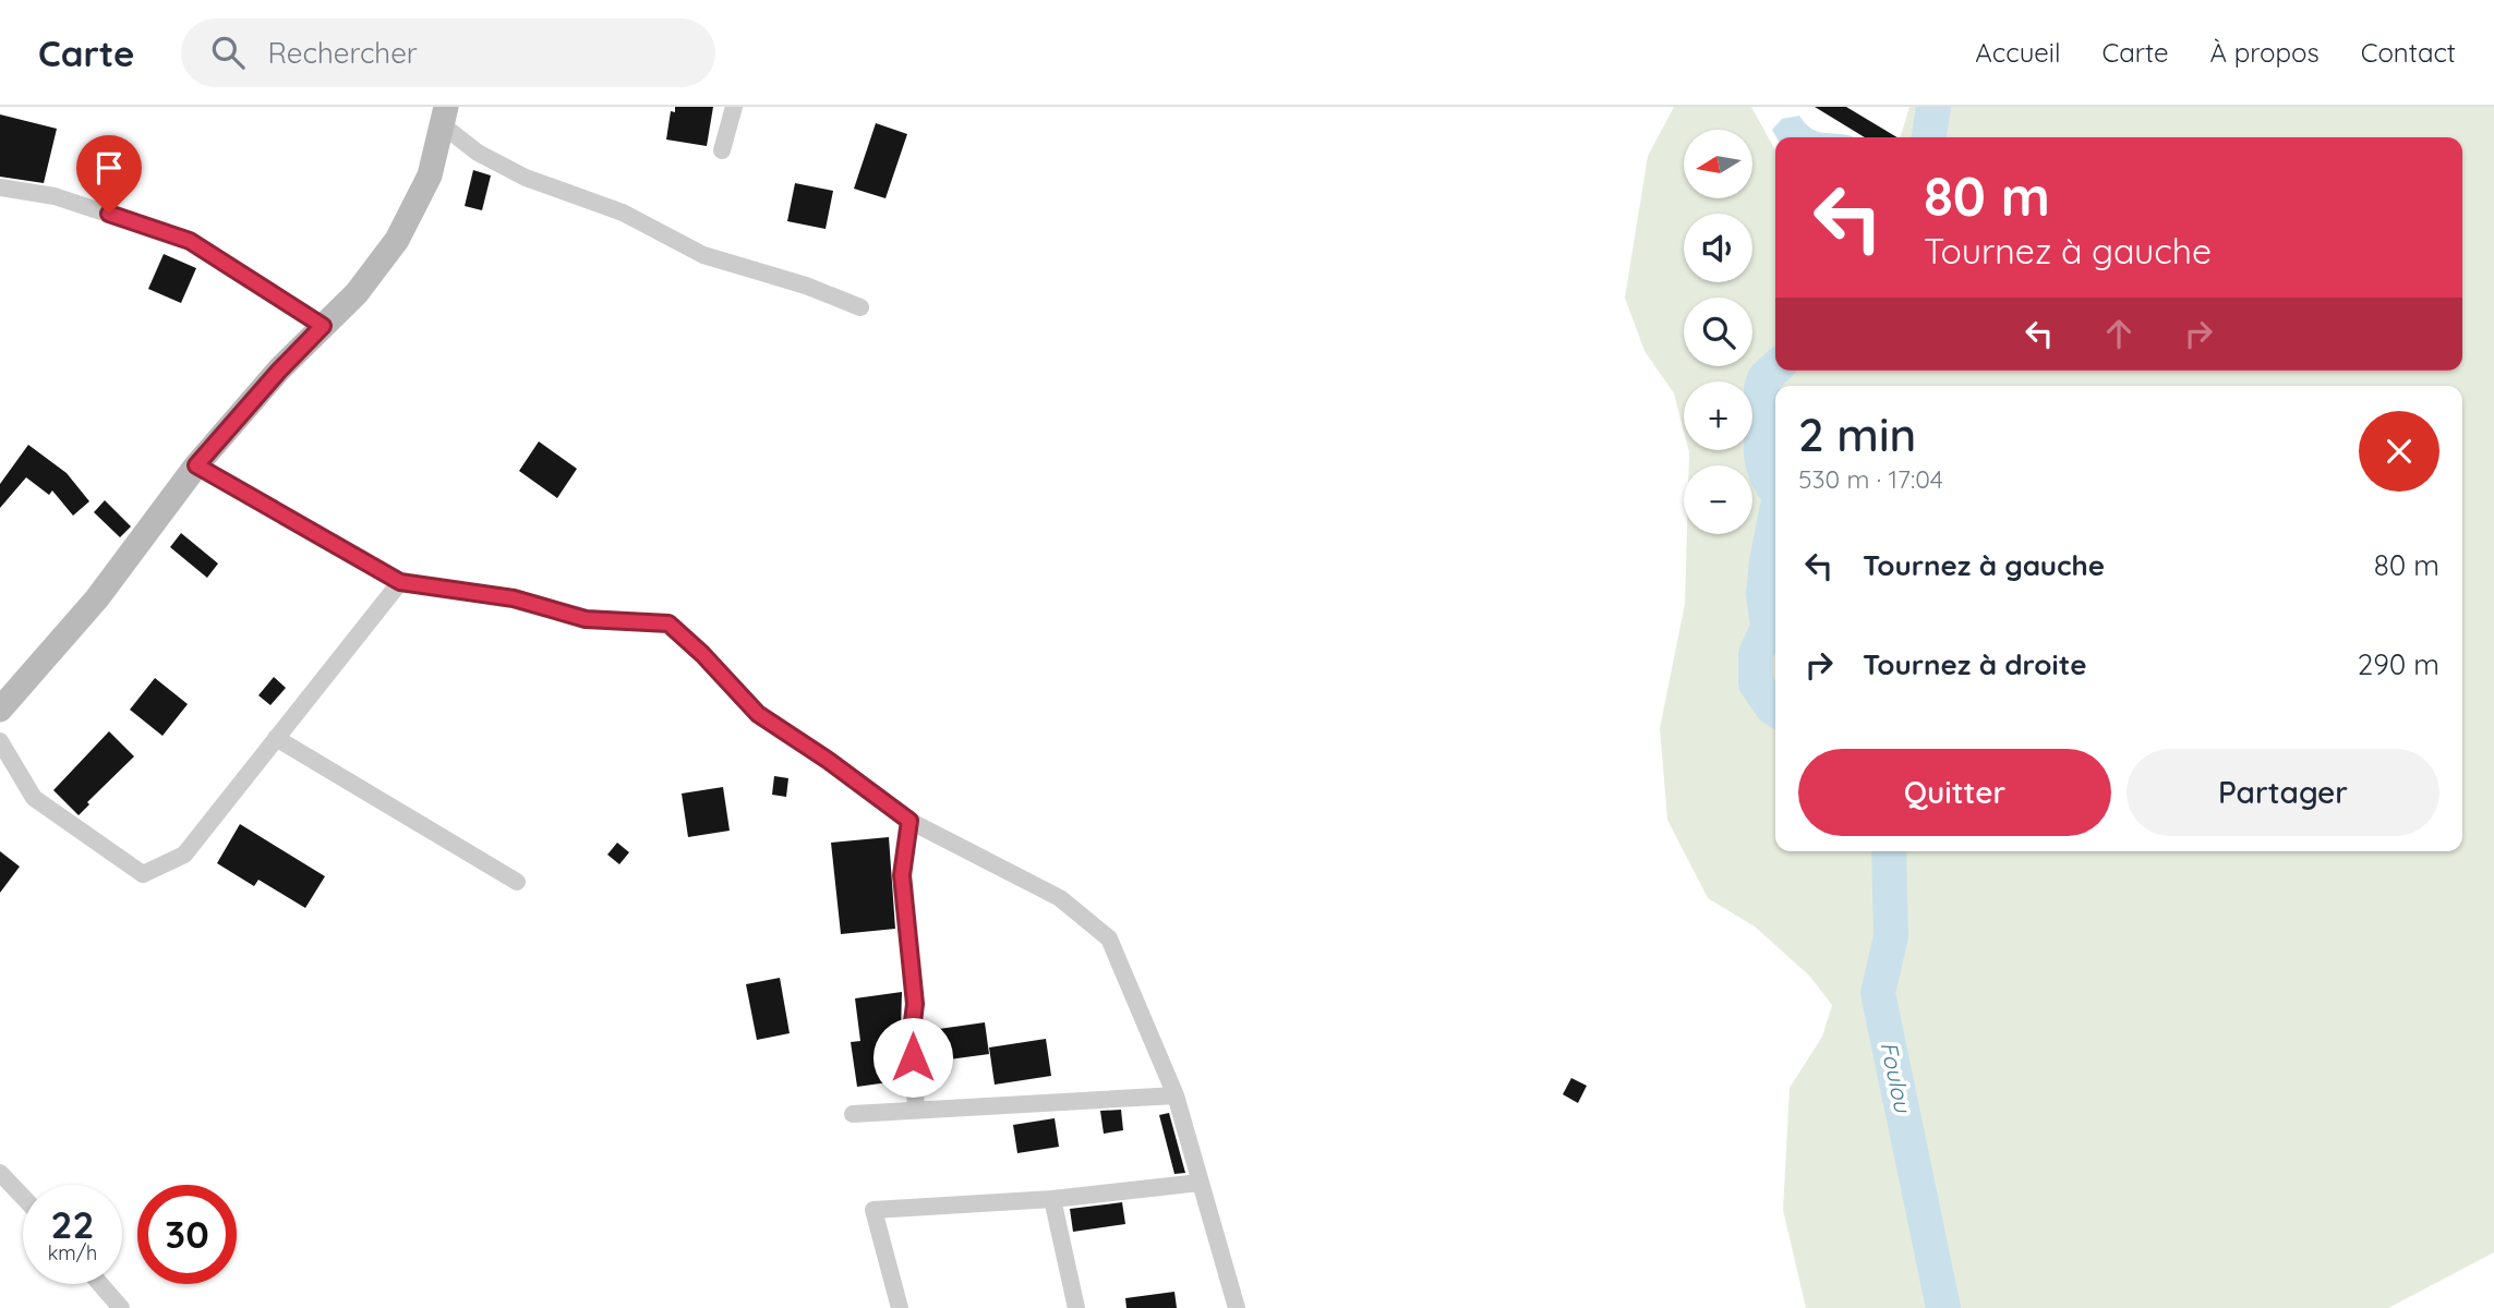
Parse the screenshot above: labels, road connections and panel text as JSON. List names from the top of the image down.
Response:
{
  "water": ["Foulou"],
  "north": "left",
  "page": {
    "header": "Carte",
    "search": "Rechercher",
    "nav": [
      "Accueil",
      "Carte",
      "À propos",
      "Contact"
    ],
    "map_buttons": ["+", "−"],
    "turn": ["80 m", "Tournez à gauche"],
    "heading": ["2 min", "530 m · 17:04"],
    "list": [
      {
        "name": "Tournez à gauche",
        "value": "80 m"
      },
      {
        "name": "Tournez à droite",
        "value": "290 m"
      }
    ],
    "buttons": ["Quitter", "Partager"],
    "speed": "22 km/h",
    "limit": "30"
  }
}
